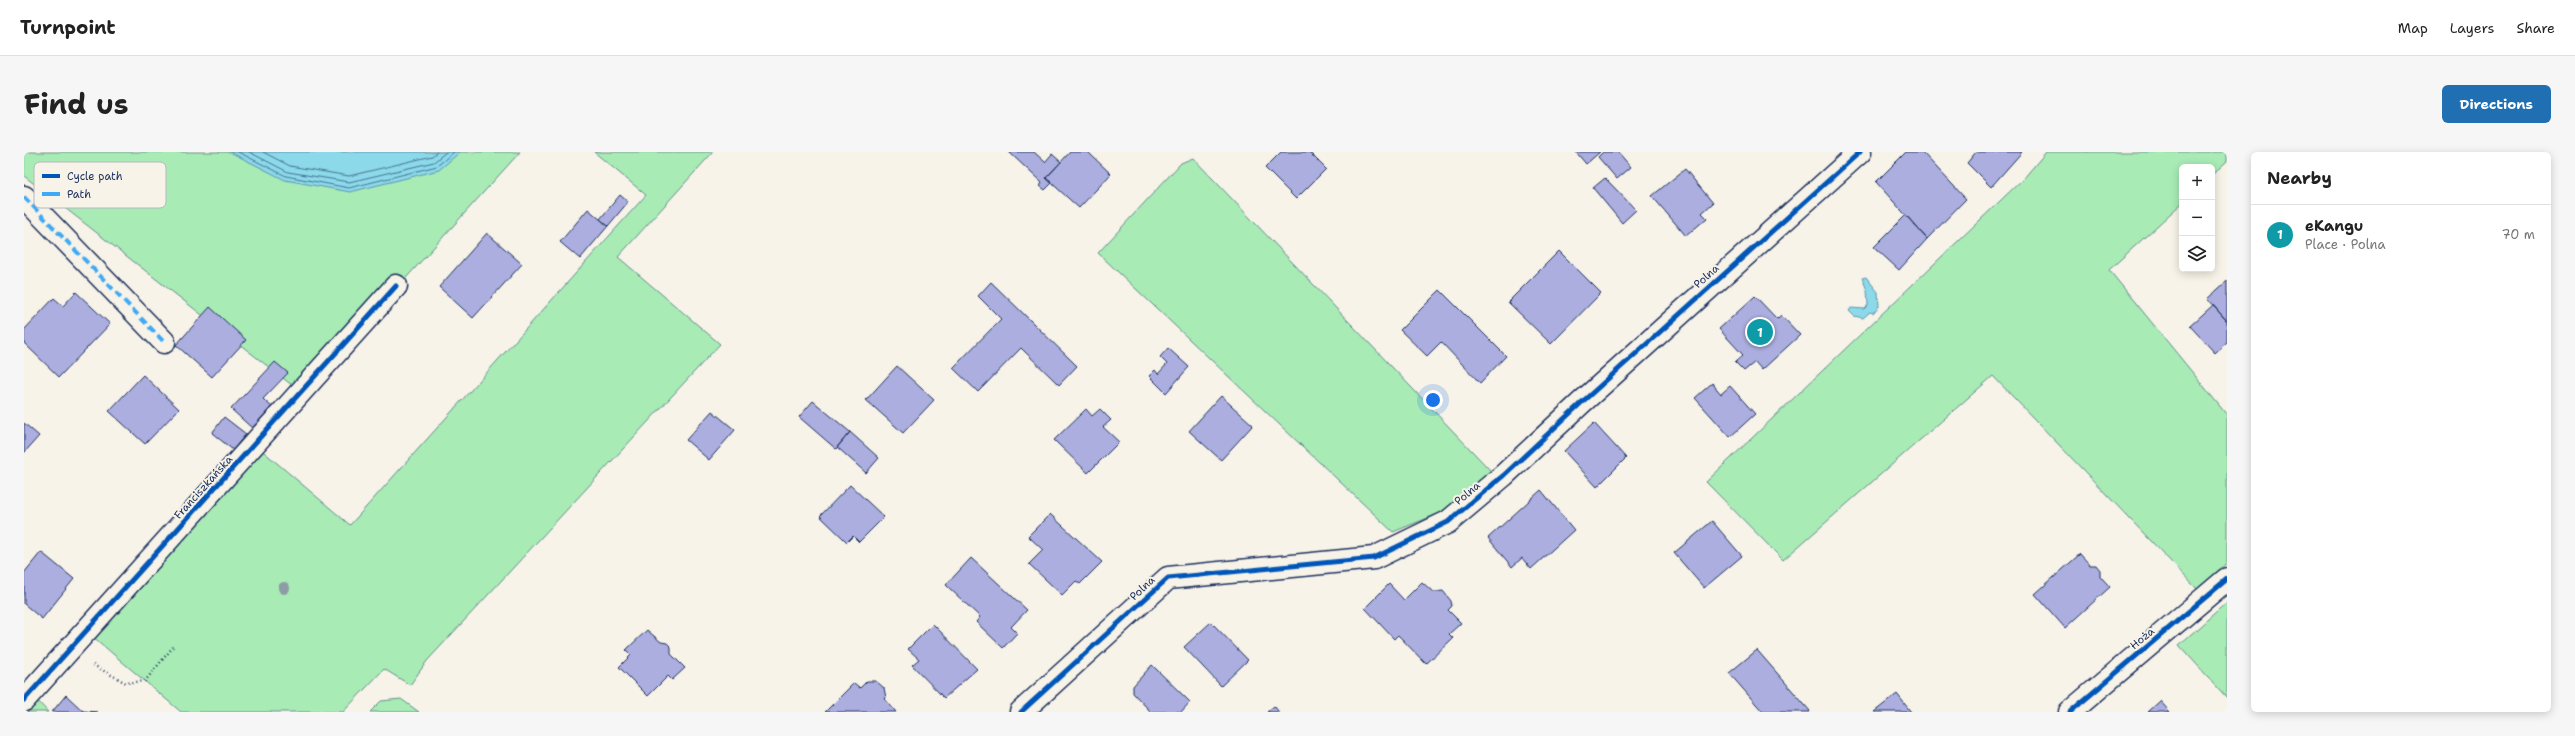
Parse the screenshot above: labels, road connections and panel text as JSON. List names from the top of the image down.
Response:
{
  "streets": {
    "street": ["Polna", "Franciszkańska", "Hoża"]
  },
  "legend": ["Cycle path", "Path"],
  "page": {
    "header": "Turnpoint",
    "nav": ["Map", "Layers", "Share"],
    "title": "Find us",
    "buttons": "Directions",
    "heading": "Nearby",
    "map_buttons": ["+", "−"],
    "list": [
      {
        "mark": "1",
        "name": "eKangu",
        "note": "Place · Polna",
        "value": "70 m"
      }
    ],
    "pins": "1"
  }
}
